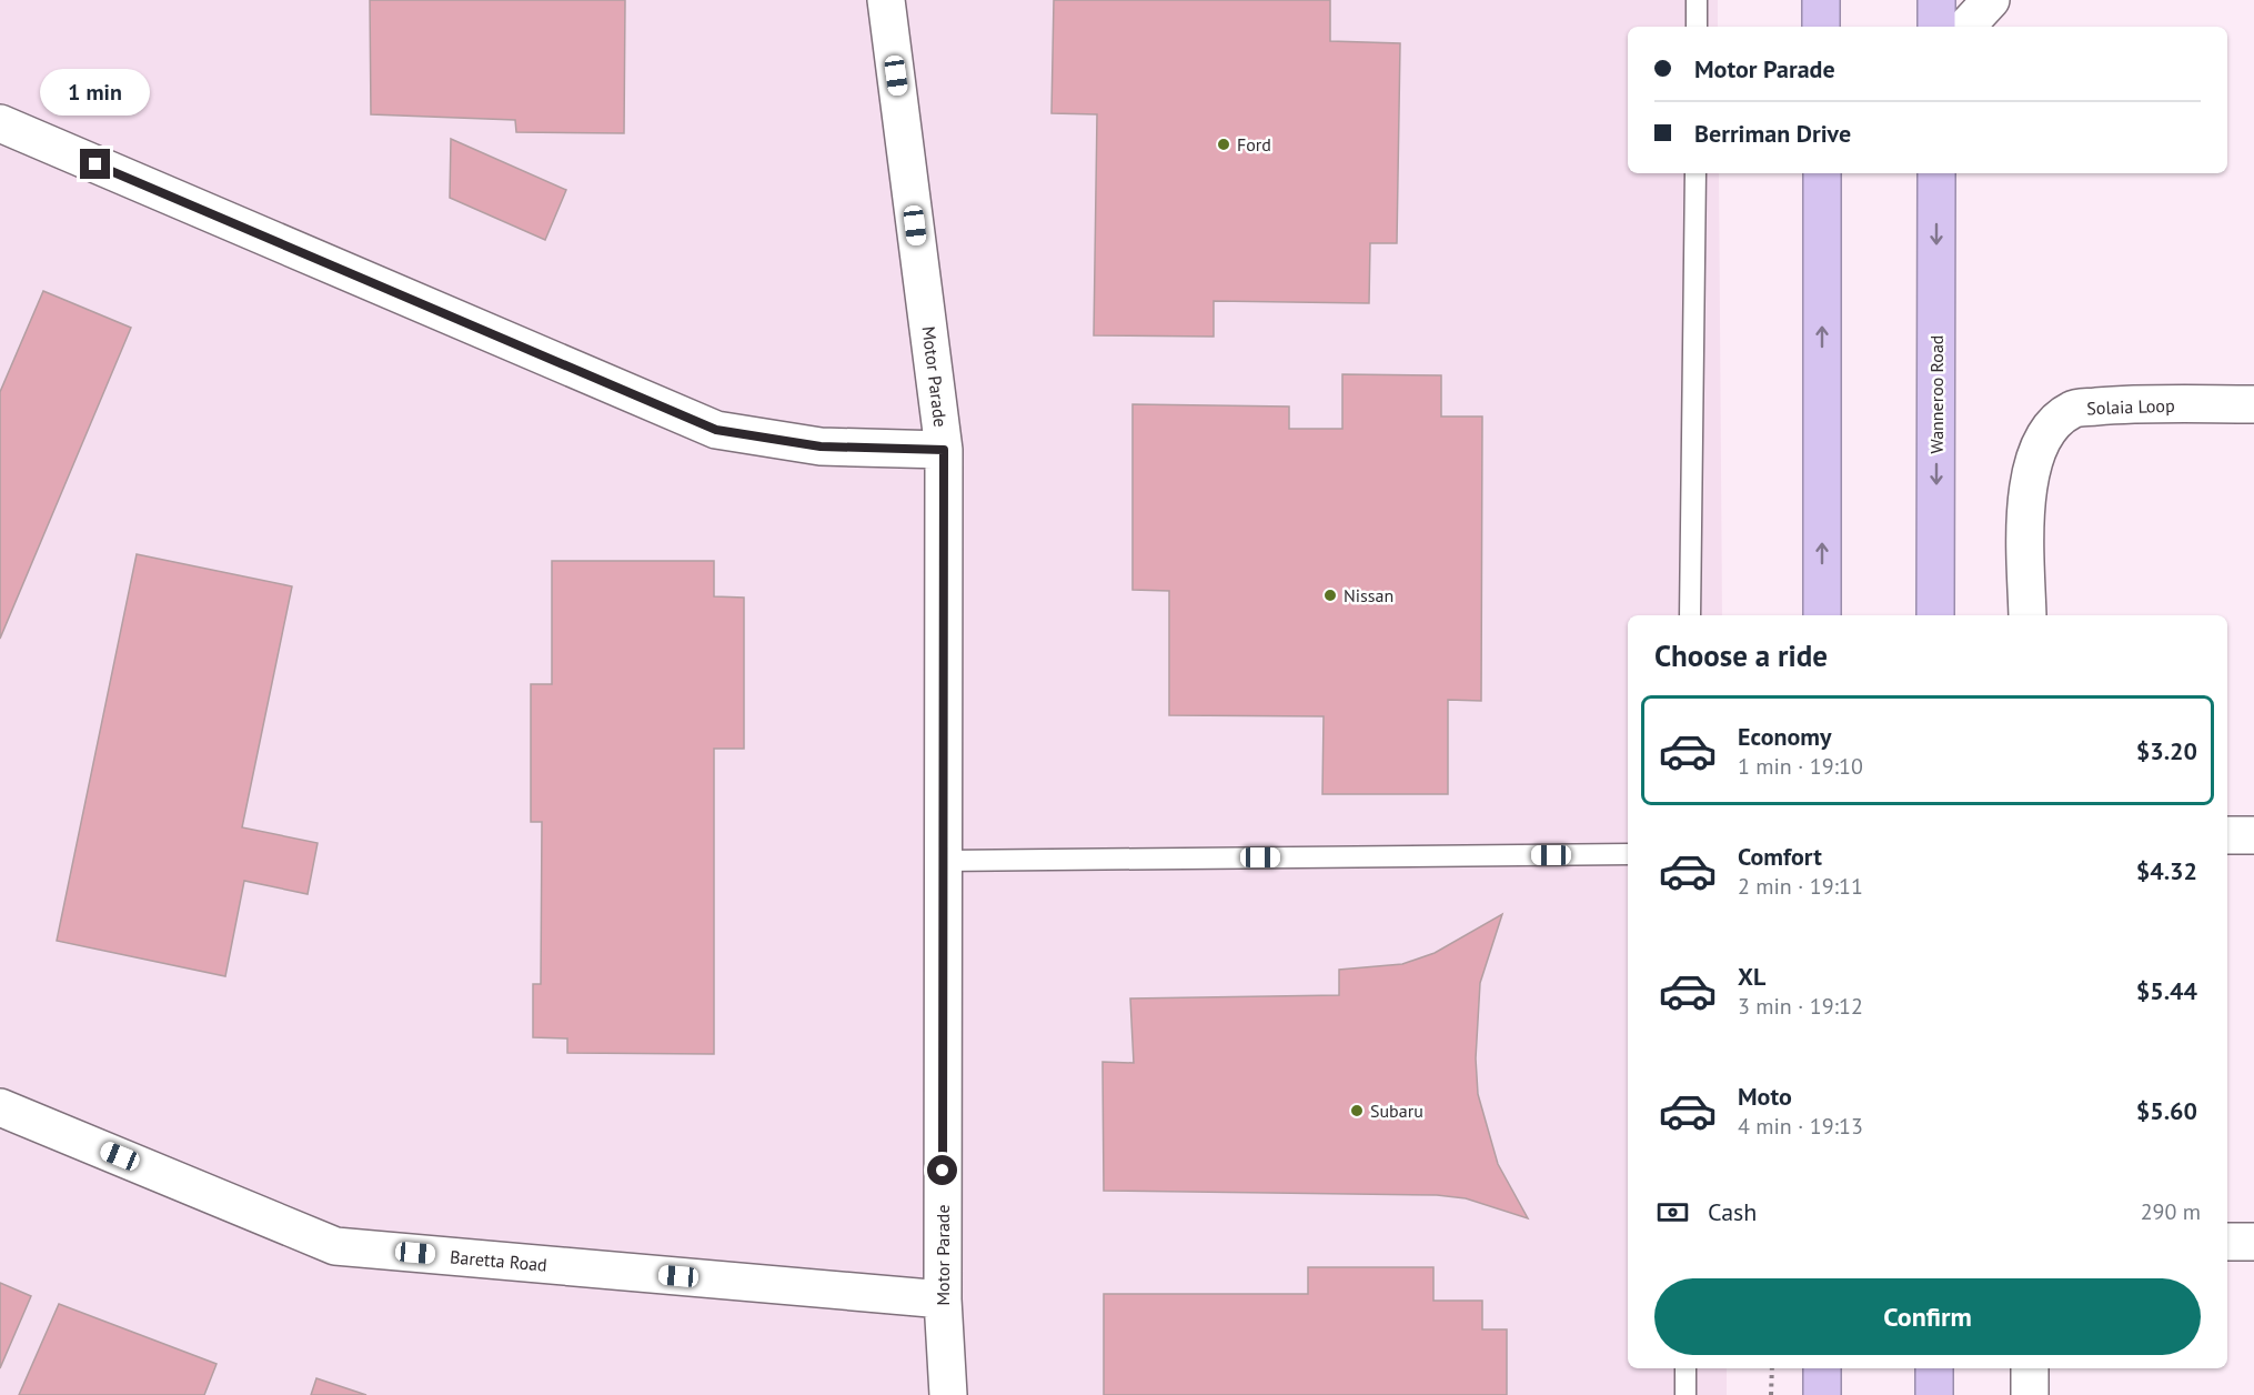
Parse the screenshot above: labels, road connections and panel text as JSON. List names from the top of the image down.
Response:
{
  "streets": {
    "highway": ["Wanneroo Road"],
    "street": ["Motor Parade", "Solaia Loop", "Baretta Road"]
  },
  "crossings": [
    ["Motor Parade", "Baretta Road"]
  ],
  "places": ["Ford", "Nissan", "Subaru"],
  "page": {
    "banner": ["Motor Parade", "Berriman Drive"],
    "bubble": "1 min",
    "heading": "Choose a ride",
    "list": [
      {
        "name": "Economy",
        "note": "1 min · 19:10",
        "value": "$3.20"
      },
      {
        "name": "Comfort",
        "note": "2 min · 19:11",
        "value": "$4.32"
      },
      {
        "name": "XL",
        "note": "3 min · 19:12",
        "value": "$5.44"
      },
      {
        "name": "Moto",
        "note": "4 min · 19:13",
        "value": "$5.60"
      }
    ],
    "pay": ["Cash", "290 m"],
    "buttons": "Confirm"
  }
}
